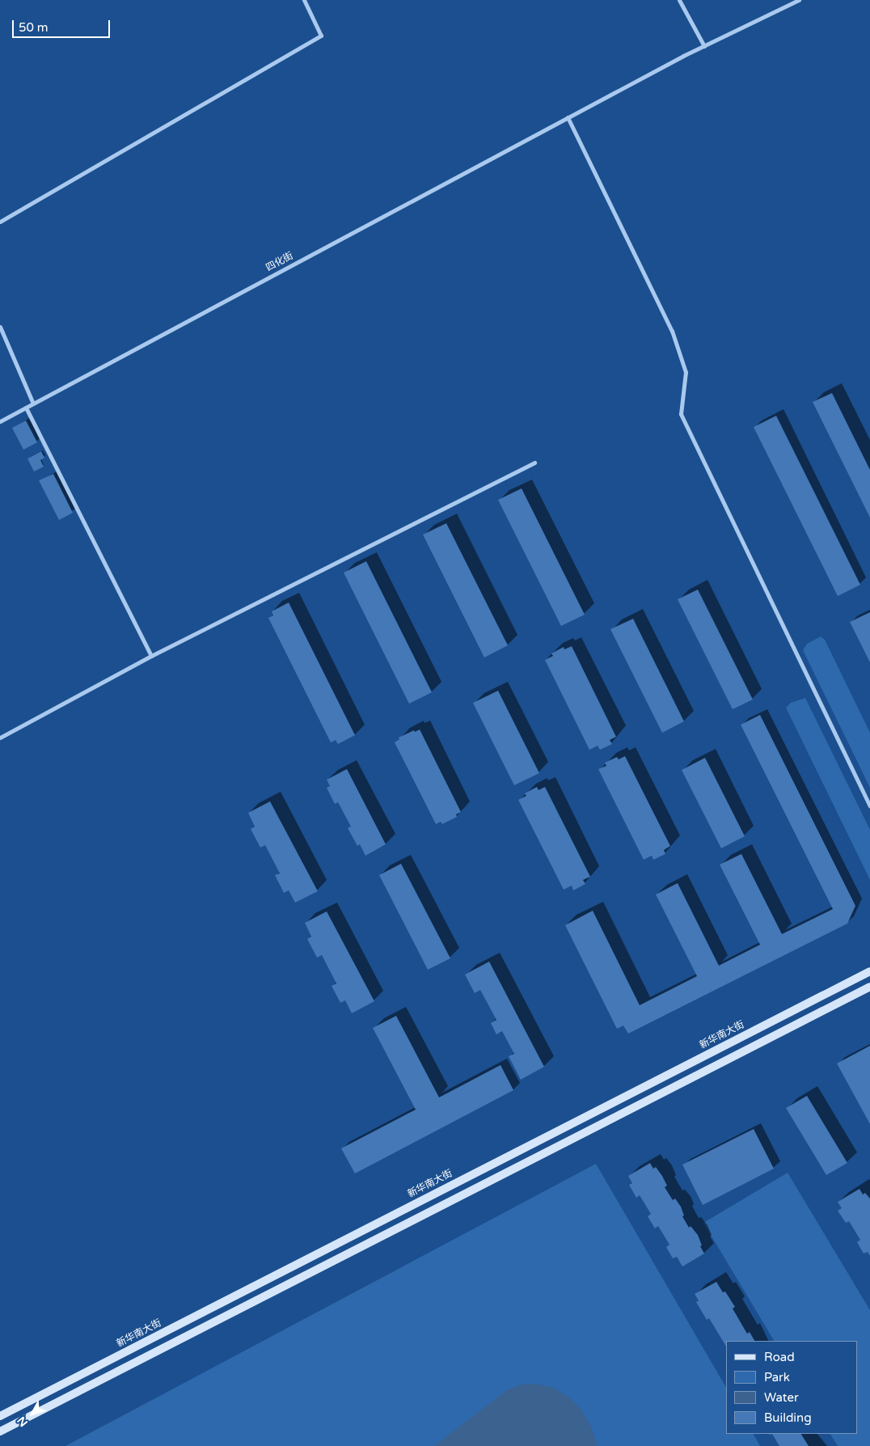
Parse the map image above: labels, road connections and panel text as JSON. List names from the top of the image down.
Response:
{
  "streets": {
    "main road": ["新华南大街"],
    "street": ["四化街"]
  },
  "legend": [
    "Road",
    "Park",
    "Water",
    "Building"
  ],
  "scale_bar": "50 m",
  "north": "bottom left"
}
